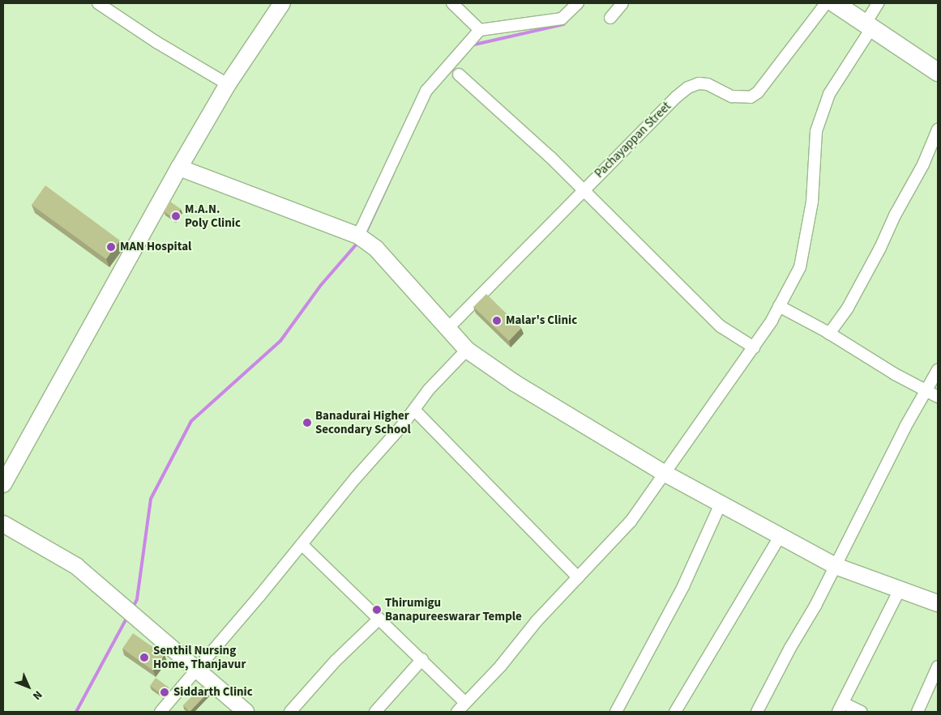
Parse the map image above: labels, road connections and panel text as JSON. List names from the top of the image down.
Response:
{
  "streets": {
    "street": ["Pachayappan Street"]
  },
  "places": [
    "M.A.N. Poly Clinic",
    "MAN Hospital",
    "Malar's Clinic",
    "Banadurai Higher Secondary School",
    "Thirumigu Banapureeswarar Temple",
    "Senthil Nursing Home, Thanjavur",
    "Siddarth Clinic"
  ],
  "north": "bottom right"
}
